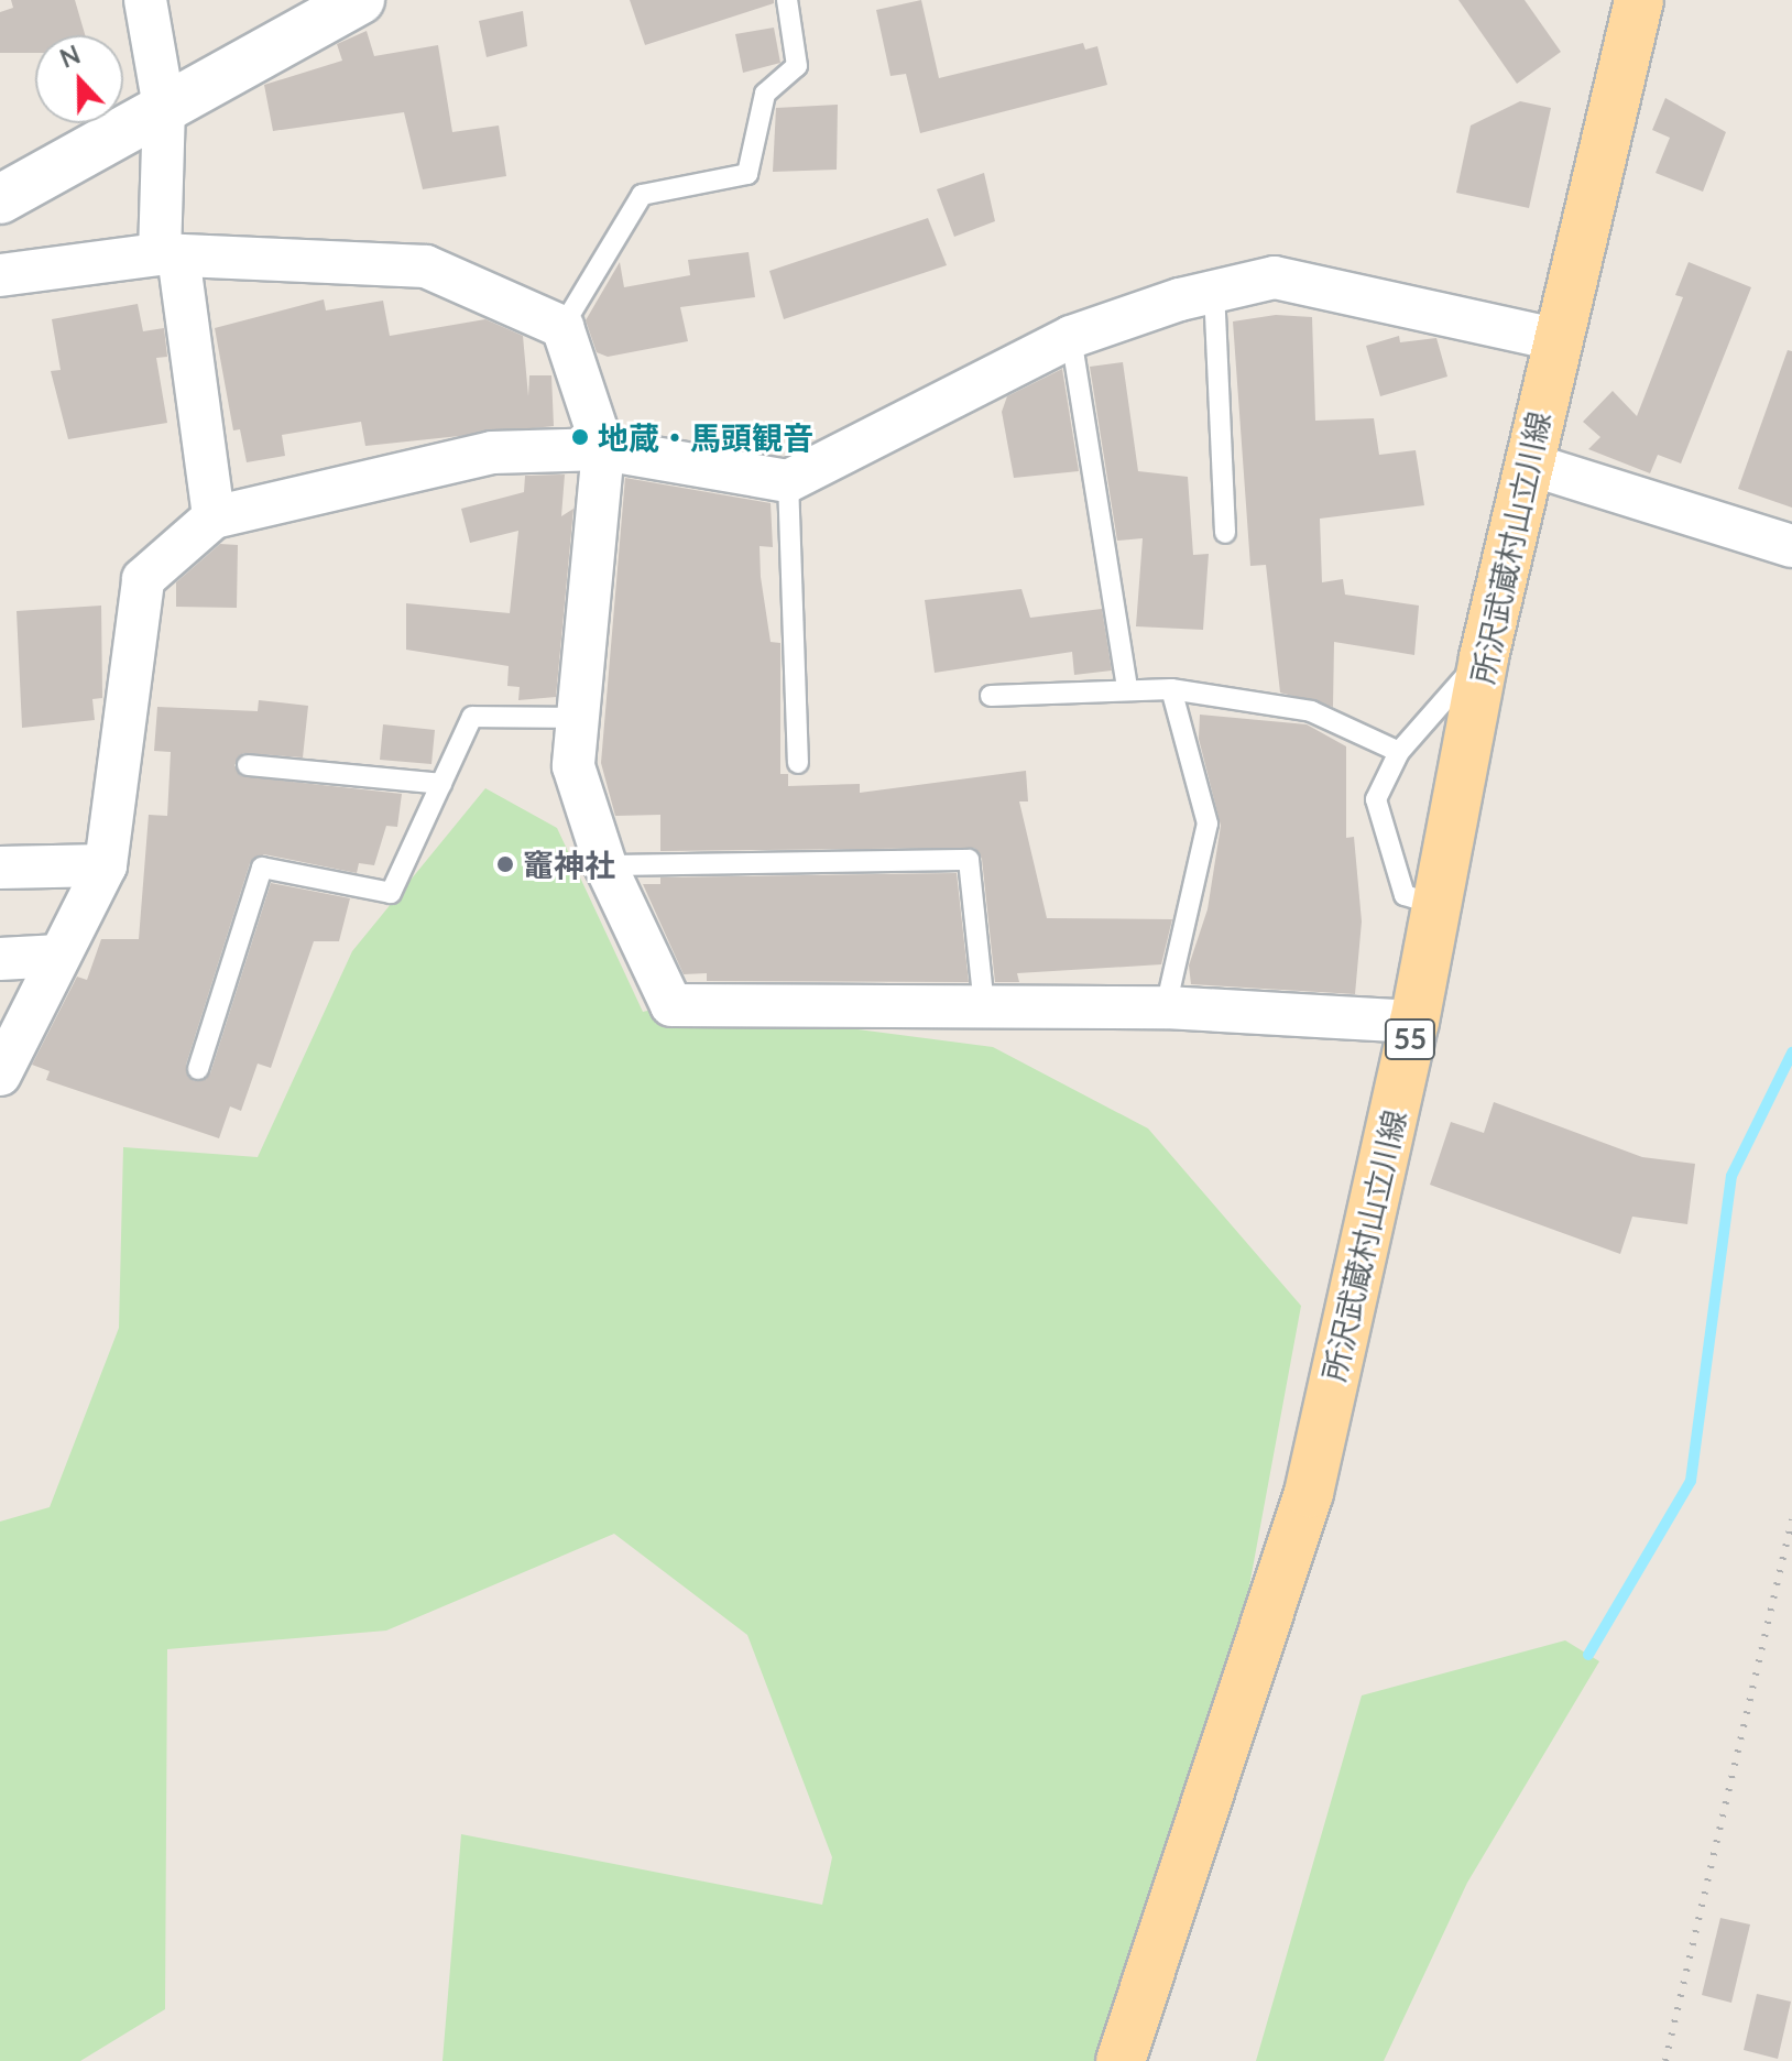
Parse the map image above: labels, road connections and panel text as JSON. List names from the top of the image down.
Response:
{
  "streets": {
    "main road": ["所沢武蔵村山立川線", "55"]
  },
  "places": ["地蔵・馬頭観音", "竈神社"],
  "north": "top"
}
